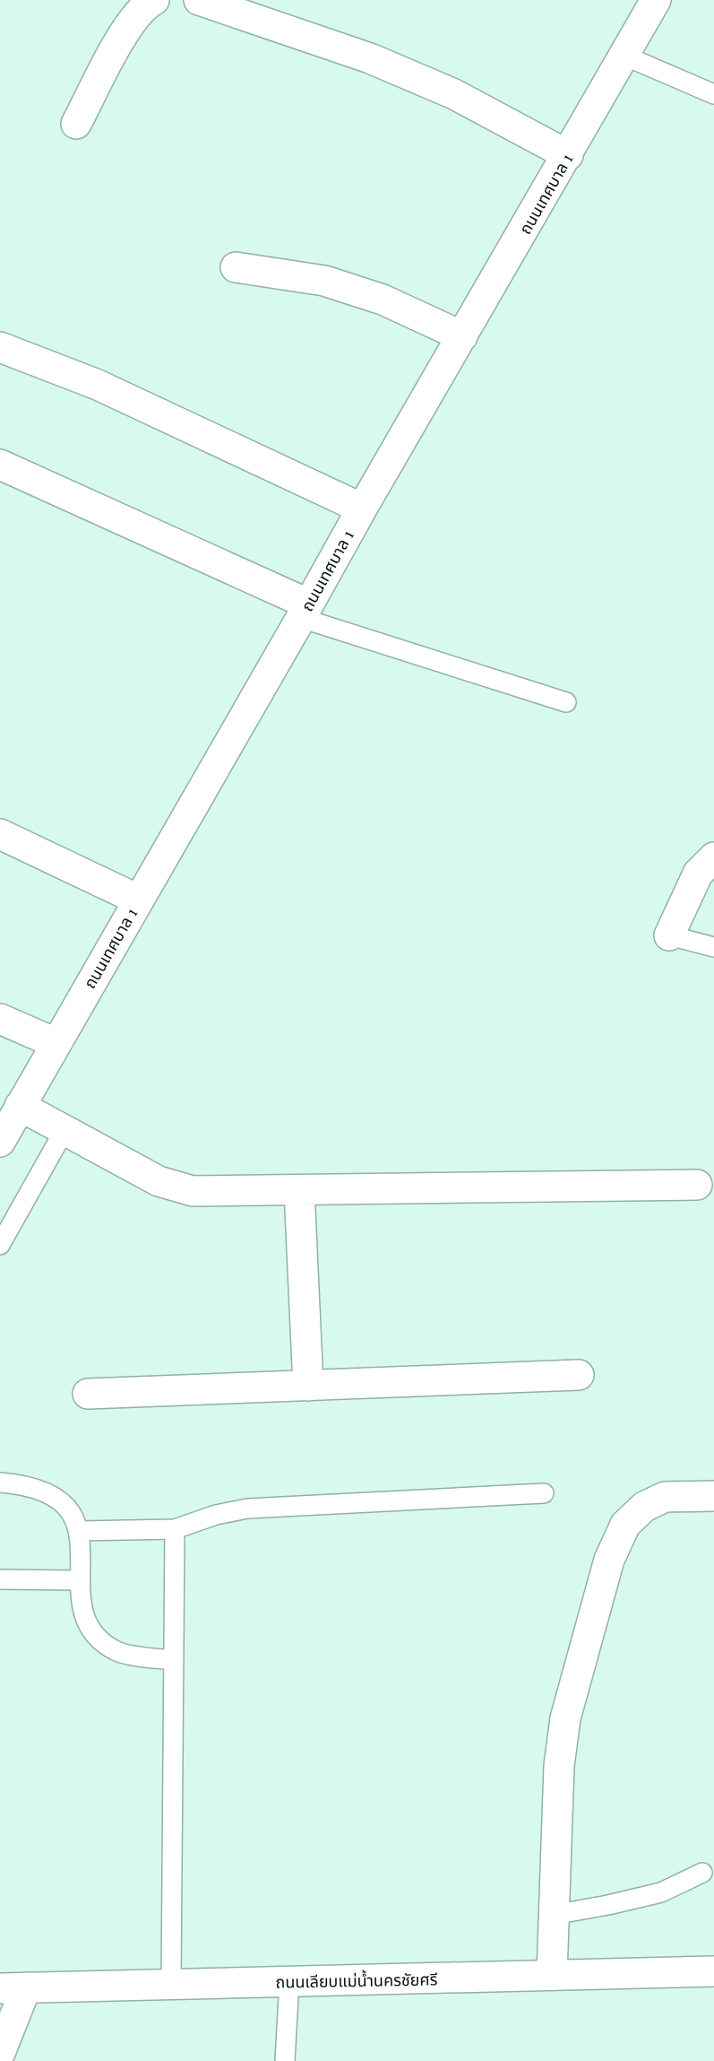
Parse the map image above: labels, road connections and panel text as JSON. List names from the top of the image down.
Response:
{
  "streets": {
    "street": ["ถนนเทศบาล 1", "ถนนเลียบแม่น้ำนครชัยศรี"]
  }
}
